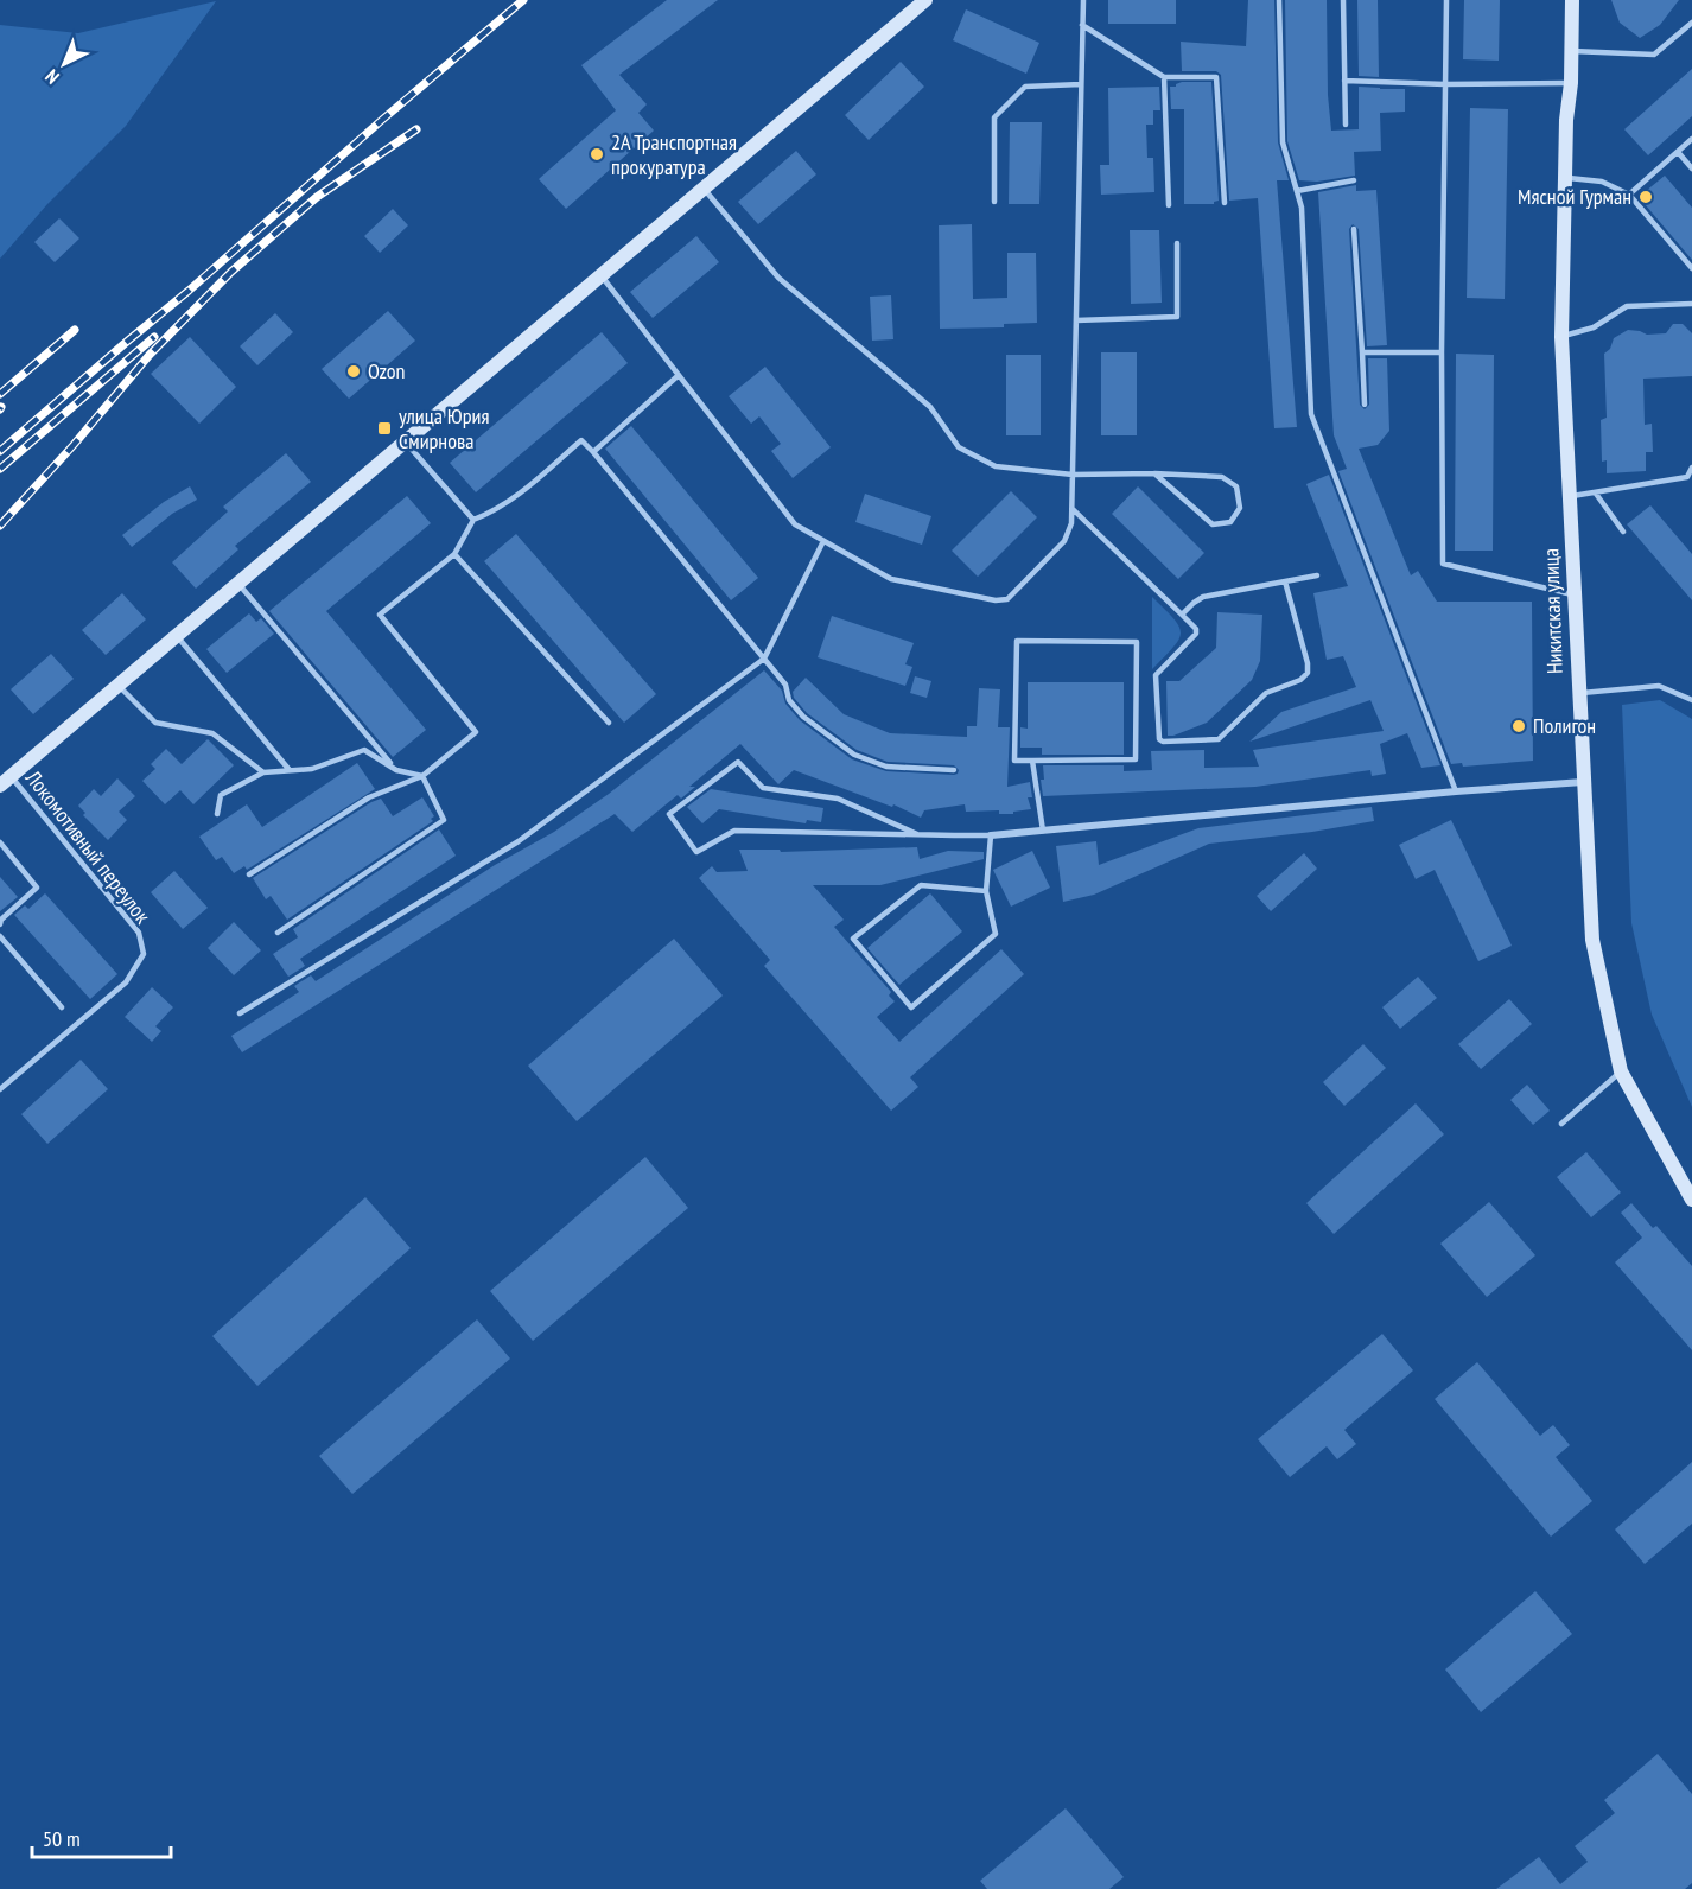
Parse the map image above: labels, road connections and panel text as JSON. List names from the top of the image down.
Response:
{
  "streets": {
    "street": ["Никитская улица"],
    "lane": ["Локомотивный переулок"]
  },
  "places": {
    "other": [
      "2А Транспортная прокуратура",
      "Мясной Гурман",
      "Ozon",
      "Полигон"
    ],
    "transit": ["улица Юрия Смирнова"]
  },
  "scale_bar": "50 m",
  "north": "bottom left"
}
